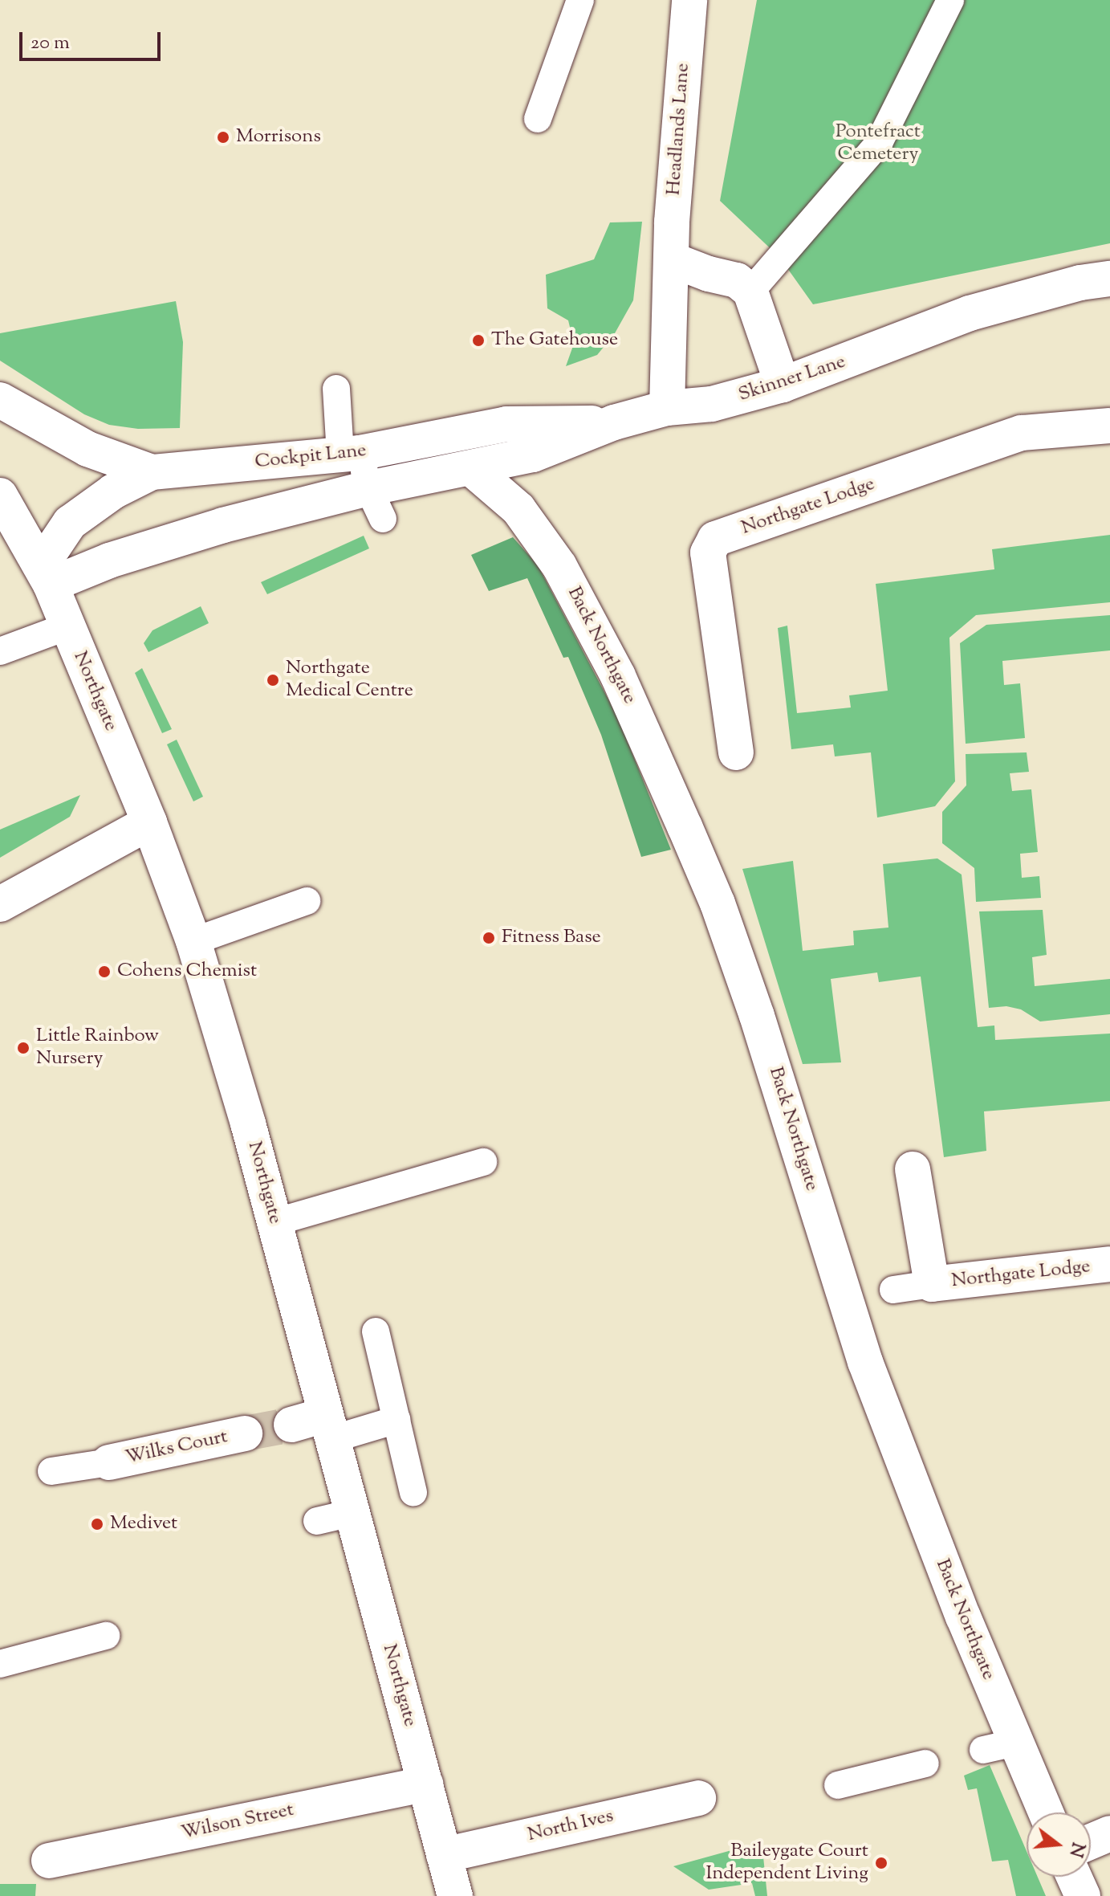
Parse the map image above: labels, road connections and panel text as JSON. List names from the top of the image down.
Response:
{
  "streets": {
    "street": [
      "Headlands Lane",
      "Skinner Lane",
      "Cockpit Lane",
      "Northgate Lodge",
      "Back Northgate",
      "Northgate",
      "Wilks Court",
      "Wilson Street",
      "North Ives"
    ]
  },
  "crossings": [
    ["Headlands Lane", "Skinner Lane"],
    ["Skinner Lane", "Cockpit Lane"],
    ["Skinner Lane", "Back Northgate"],
    ["Cockpit Lane", "Back Northgate"],
    ["Cockpit Lane", "Northgate"],
    ["Northgate", "Wilson Street"],
    ["Northgate", "North Ives"]
  ],
  "parks": ["Pontefract Cemetery"],
  "places": [
    "Morrisons",
    "The Gatehouse",
    "Northgate Medical Centre",
    "Fitness Base",
    "Cohens Chemist",
    "Little Rainbow Nursery",
    "Medivet",
    "Baileygate Court Independent Living"
  ],
  "scale_bar": "20 m",
  "north": "right"
}
